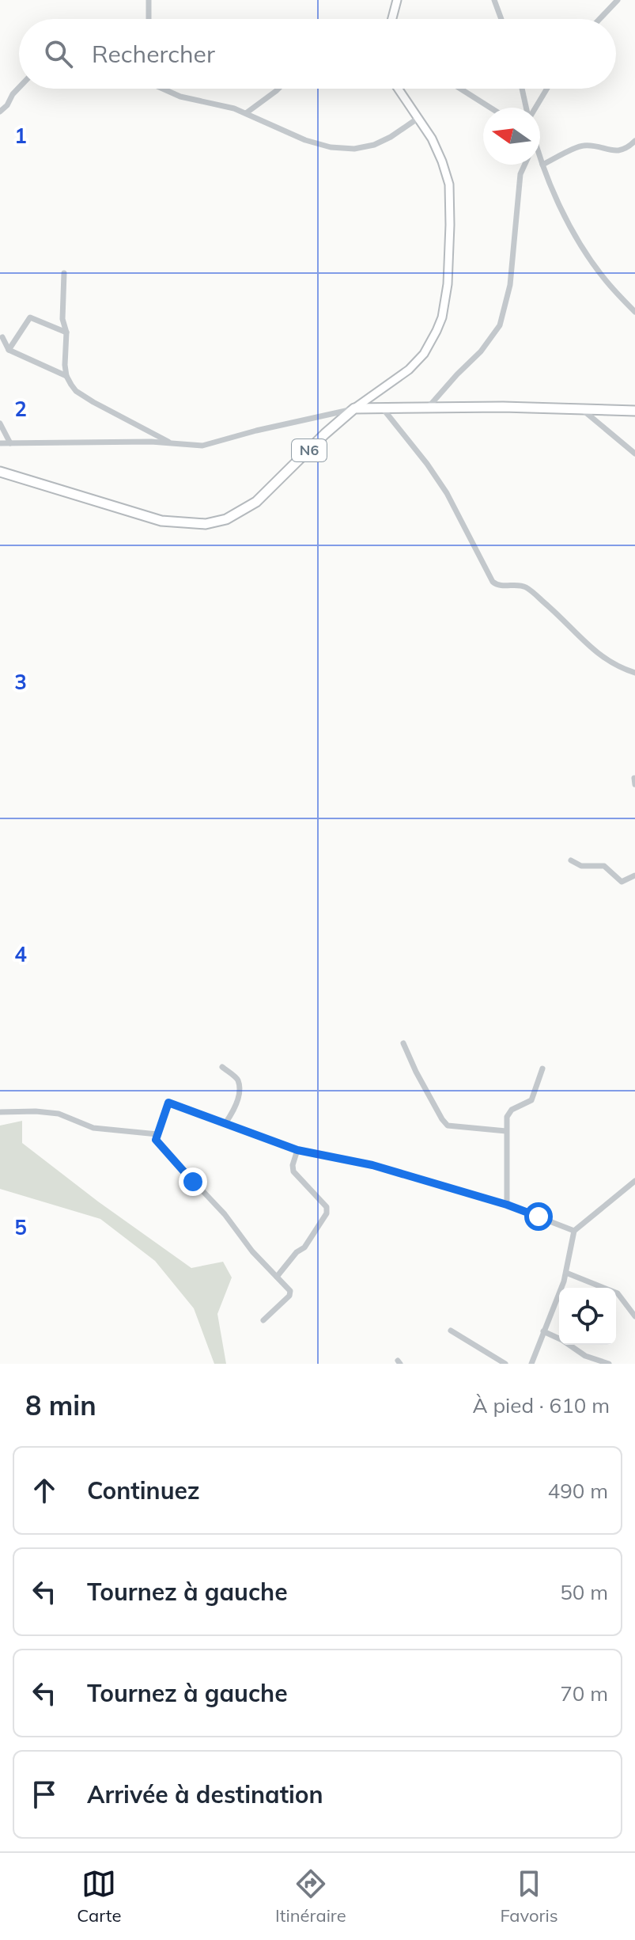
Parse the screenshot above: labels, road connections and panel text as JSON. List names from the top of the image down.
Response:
{
  "streets": {
    "highway": ["N6"]
  },
  "north": "left",
  "page": {
    "search": "Rechercher",
    "heading": ["8 min", "À pied · 610 m"],
    "list": [
      ["Continuez", "490 m"],
      ["Tournez à gauche", "50 m"],
      ["Tournez à gauche", "70 m"],
      "Arrivée à destination"
    ],
    "nav": ["Carte", "Itinéraire", "Favoris"]
  },
  "grid": {
    "rows": [
      "1",
      "2",
      "3",
      "4",
      "5"
    ]
  }
}
